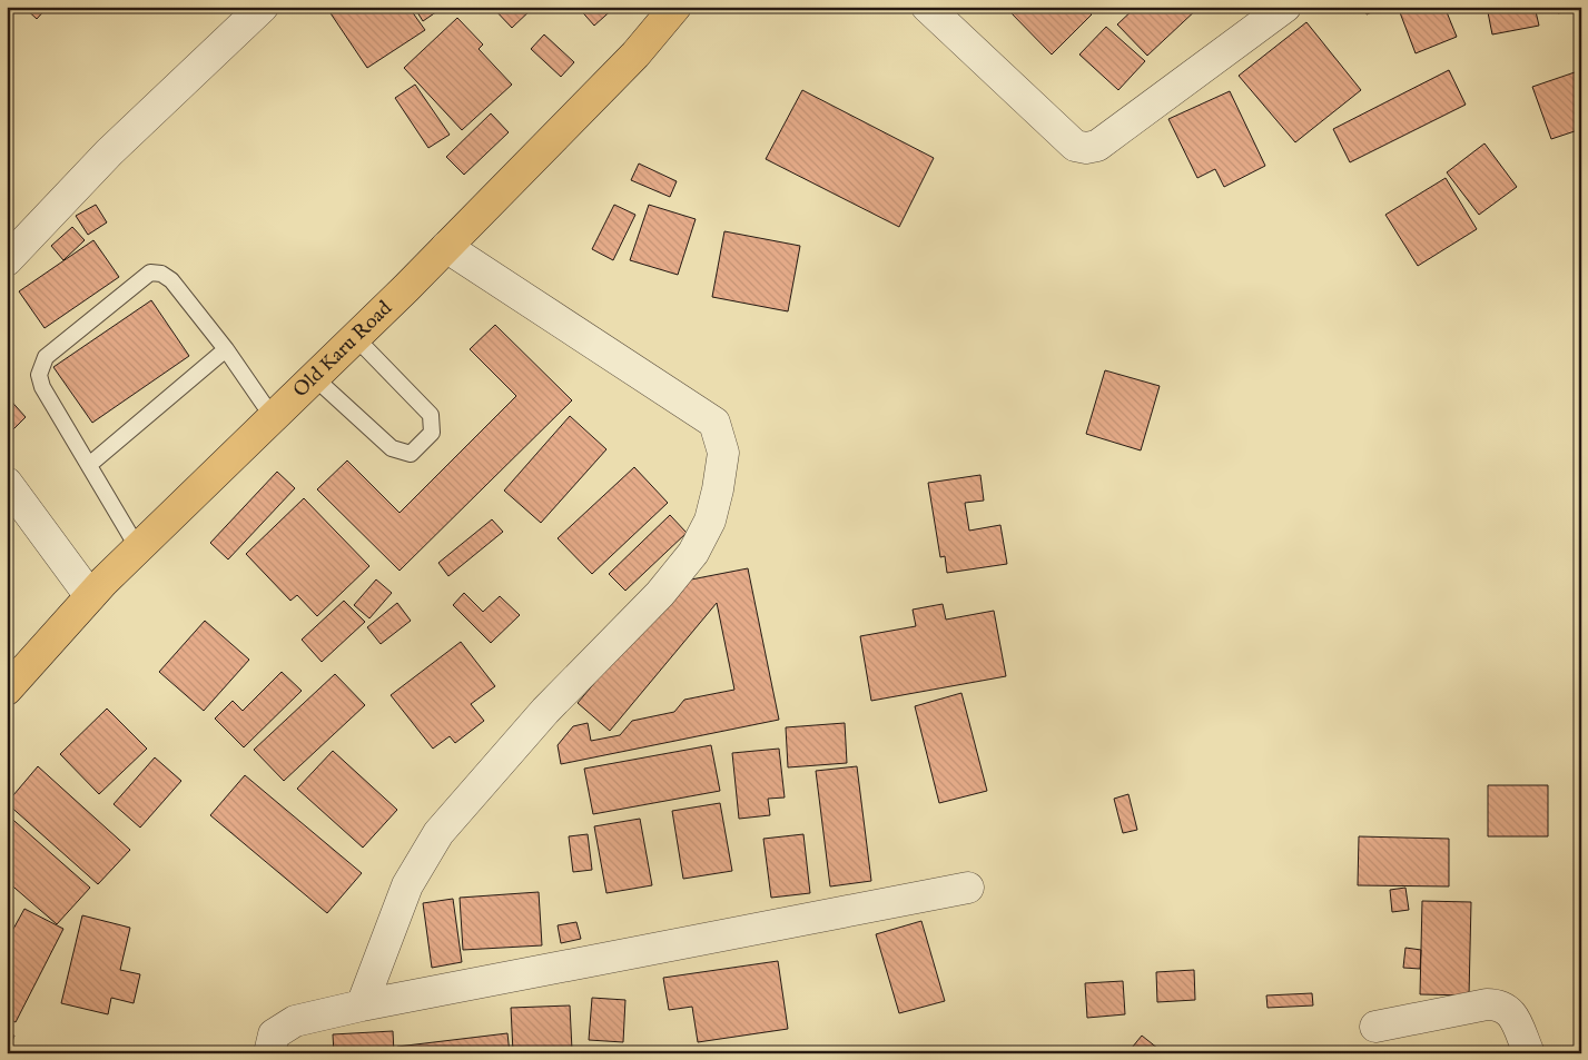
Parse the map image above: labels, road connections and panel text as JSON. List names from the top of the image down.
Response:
{
  "streets": {
    "main road": ["Old Karu Road"]
  }
}
